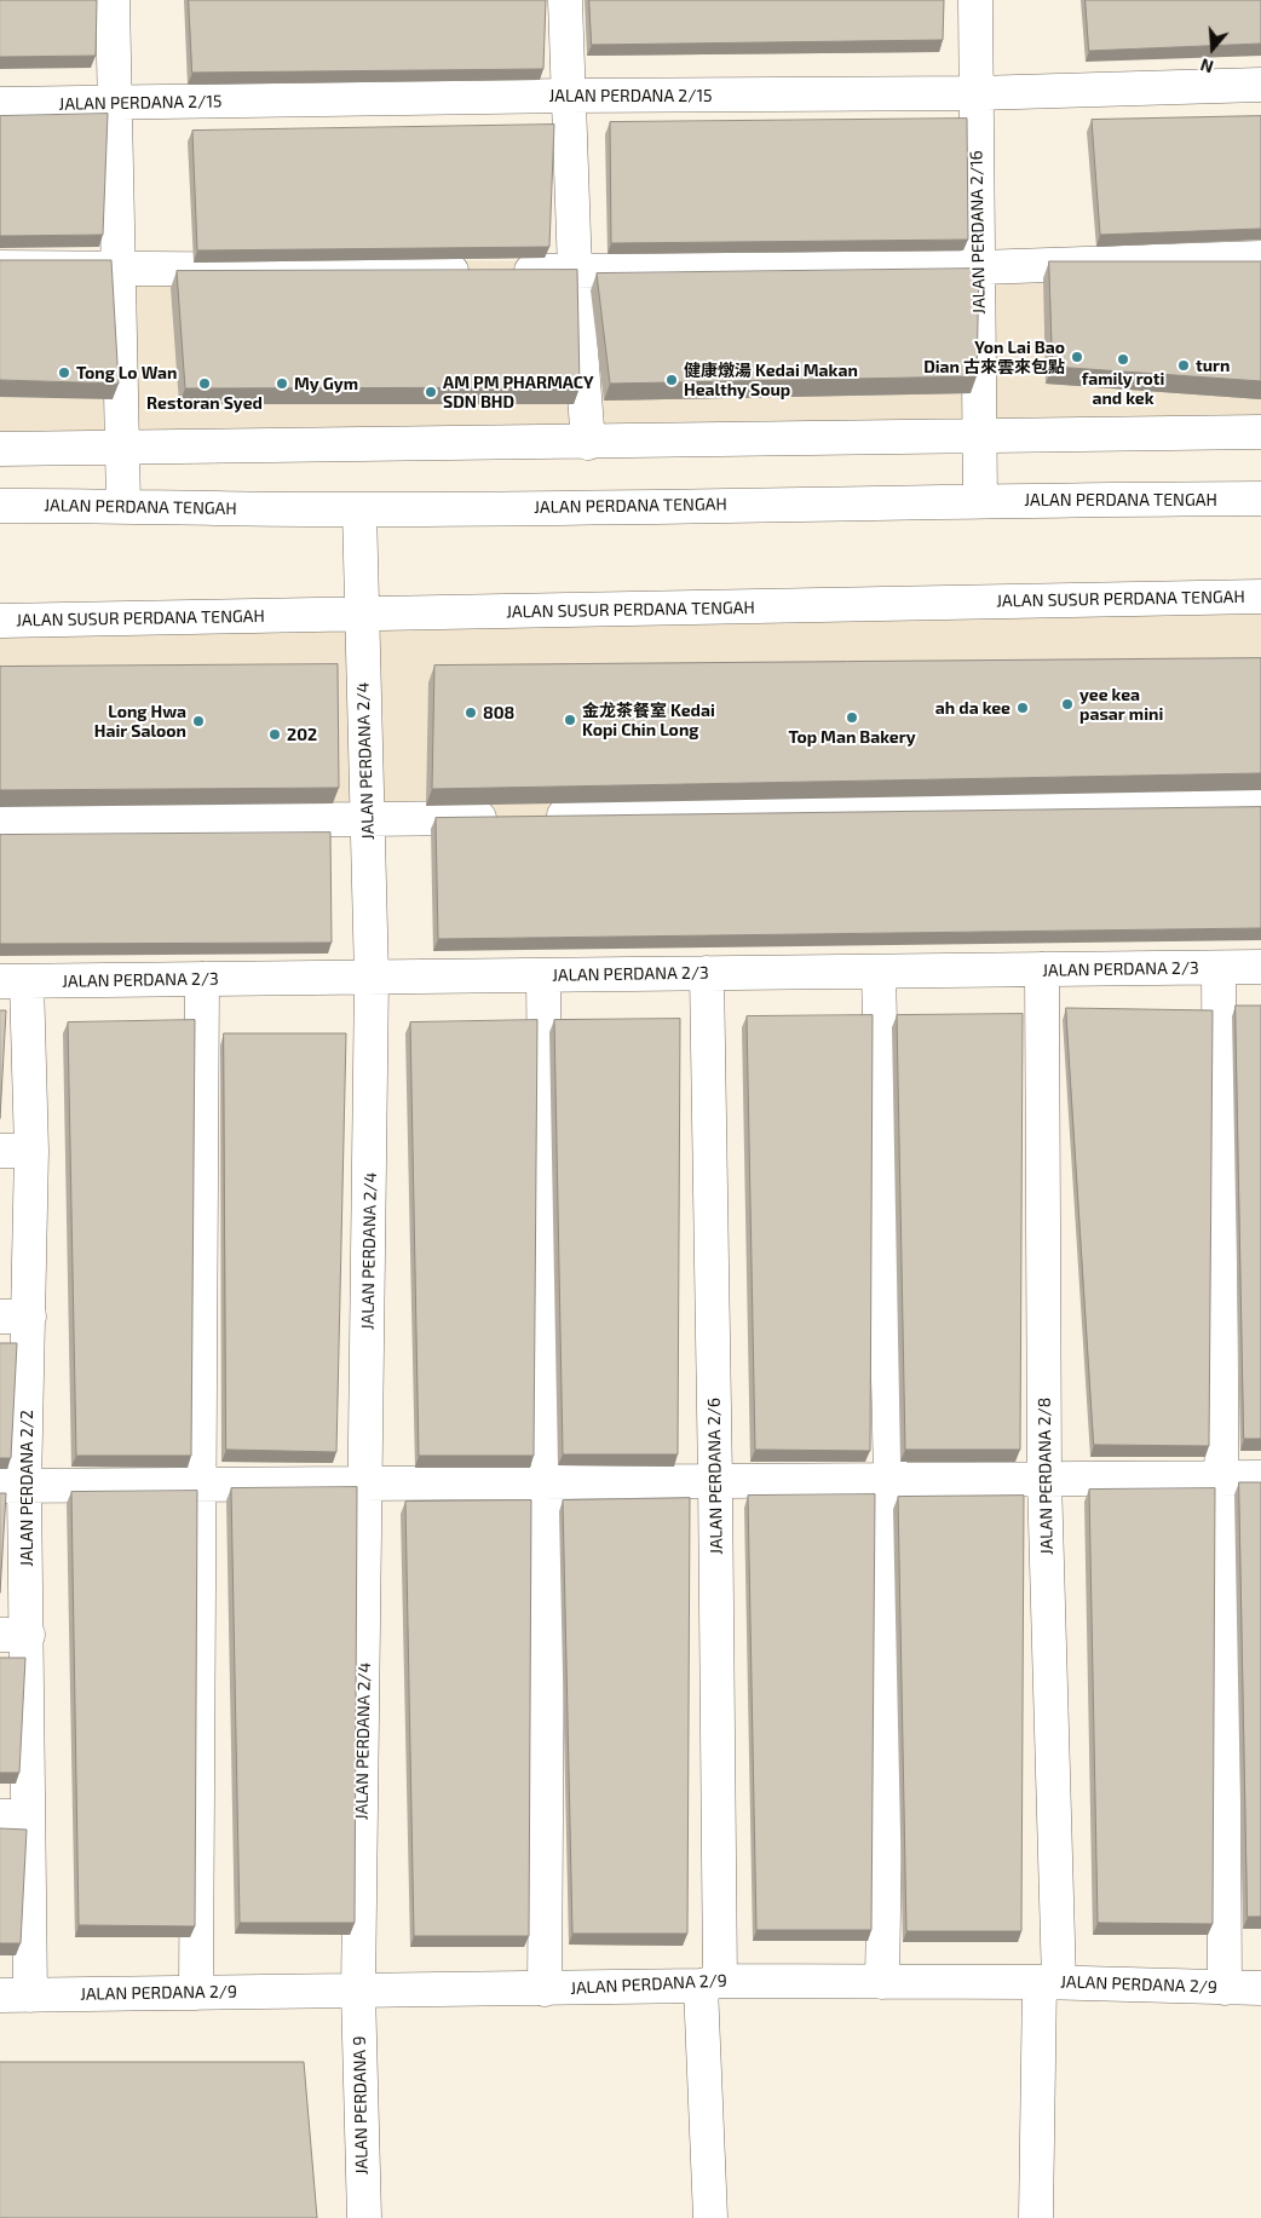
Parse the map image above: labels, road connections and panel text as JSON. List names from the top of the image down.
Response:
{
  "streets": {
    "street": [
      "JALAN PERDANA 2/15",
      "JALAN PERDANA 2/16",
      "JALAN PERDANA TENGAH",
      "JALAN SUSUR PERDANA TENGAH",
      "JALAN PERDANA 2/4",
      "JALAN PERDANA 2/3",
      "JALAN PERDANA 2/6",
      "JALAN PERDANA 2/8",
      "JALAN PERDANA 2/2",
      "JALAN PERDANA 2/9",
      "JALAN PERDANA 9"
    ]
  },
  "crossings": [
    ["JALAN PERDANA 2/15", "JALAN PERDANA 2/16"],
    ["JALAN PERDANA 2/16", "JALAN PERDANA TENGAH"],
    ["JALAN PERDANA TENGAH", "JALAN PERDANA 2/4"],
    ["JALAN SUSUR PERDANA TENGAH", "JALAN PERDANA 2/4"],
    ["JALAN PERDANA 2/4", "JALAN PERDANA 2/3"],
    ["JALAN PERDANA 2/4", "JALAN PERDANA 2/9"],
    ["JALAN PERDANA 2/4", "JALAN PERDANA 9"],
    ["JALAN PERDANA 2/3", "JALAN PERDANA 2/6"],
    ["JALAN PERDANA 2/3", "JALAN PERDANA 2/8"],
    ["JALAN PERDANA 2/3", "JALAN PERDANA 2/2"],
    ["JALAN PERDANA 2/6", "JALAN PERDANA 2/9"],
    ["JALAN PERDANA 2/8", "JALAN PERDANA 2/9"],
    ["JALAN PERDANA 2/2", "JALAN PERDANA 2/9"],
    ["JALAN PERDANA 2/9", "JALAN PERDANA 9"]
  ],
  "places": [
    "Yon Lai Bao Dian 古來雲來包點",
    "family roti and kek",
    "turn",
    "Tong Lo Wan",
    "健康燉湯 Kedai Makan Healthy Soup",
    "Restoran Syed",
    "My Gym",
    "AM PM PHARMACY SDN BHD",
    "yee kea pasar mini",
    "ah da kee",
    "808",
    "Top Man Bakery",
    "金龙茶餐室 Kedai Kopi Chin Long",
    "Long Hwa Hair Saloon",
    "202"
  ],
  "north": "bottom"
}
